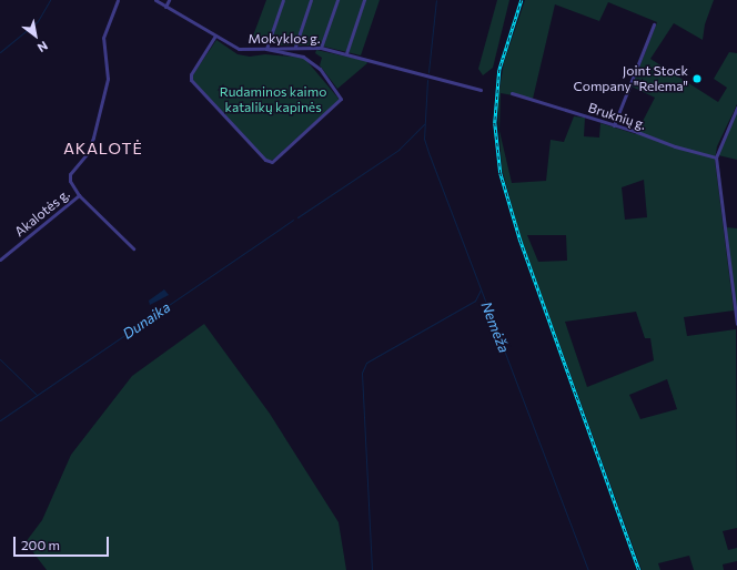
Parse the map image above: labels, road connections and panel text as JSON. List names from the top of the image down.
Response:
{
  "streets": {
    "street": ["Mokyklos g.", "Bruknių g.", "Akalotės g."]
  },
  "districts": ["AKALOTĖ"],
  "water": ["Dunaika", "Nemėža"],
  "parks": ["Rudaminos kaimo katalikų kapinės"],
  "places": ["Joint Stock Company \"Relema\""],
  "scale_bar": "200 m",
  "north": "bottom right"
}
